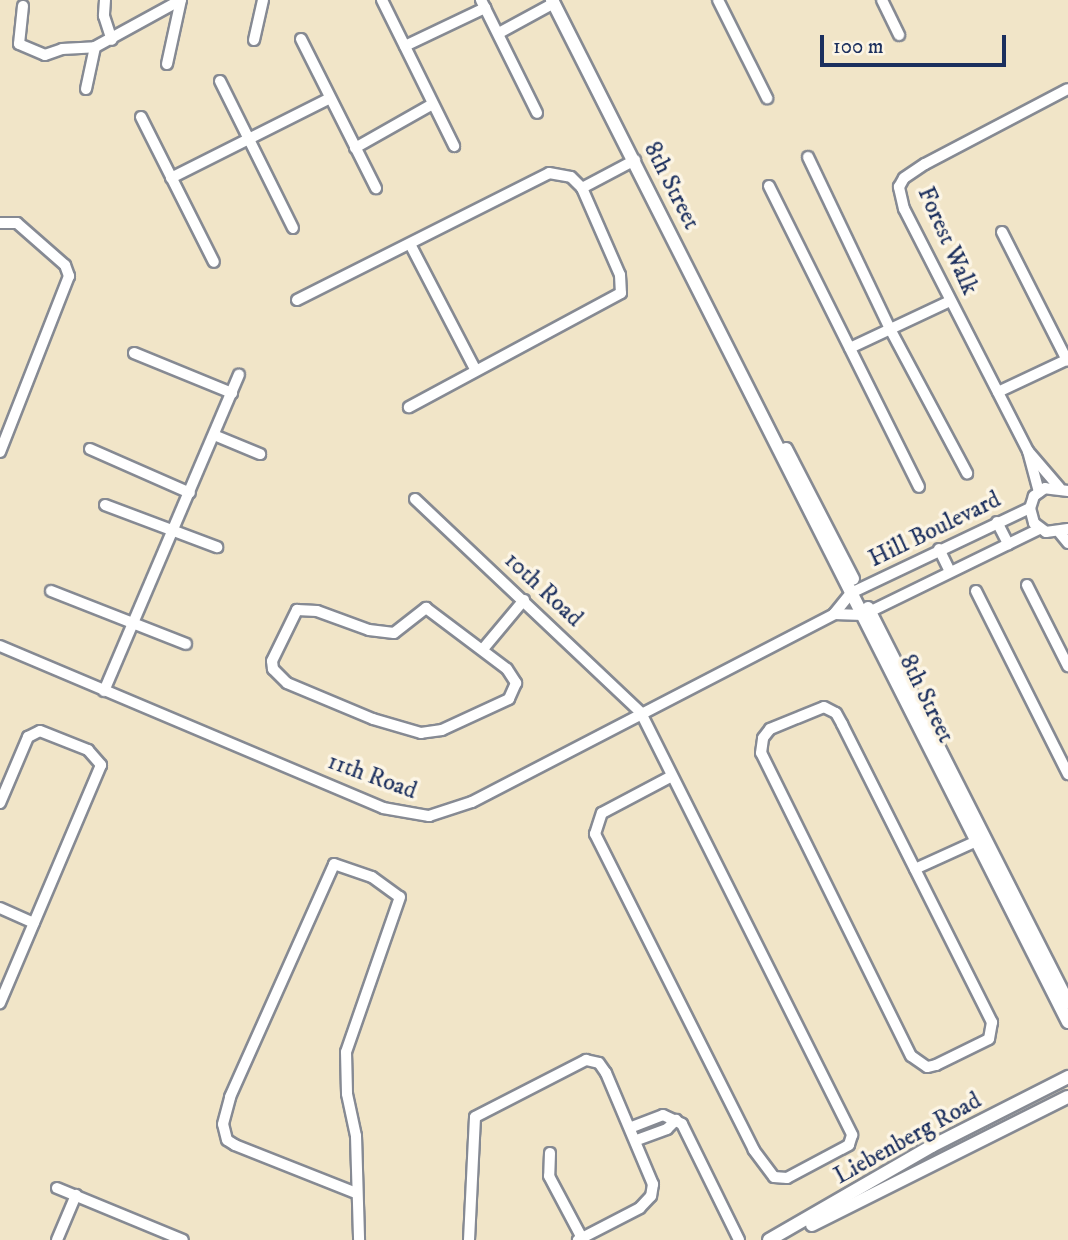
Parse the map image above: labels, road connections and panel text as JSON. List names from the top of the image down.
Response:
{
  "streets": {
    "street": [
      "8th Street",
      "Forest Walk",
      "Hill Boulevard",
      "10th Road",
      "11th Road",
      "Liebenberg Road"
    ]
  },
  "crossings": [
    ["8th Street", "Hill Boulevard"],
    ["8th Street", "11th Road"],
    ["Hill Boulevard", "11th Road"],
    ["10th Road", "11th Road"]
  ],
  "scale_bar": "100 m"
}
